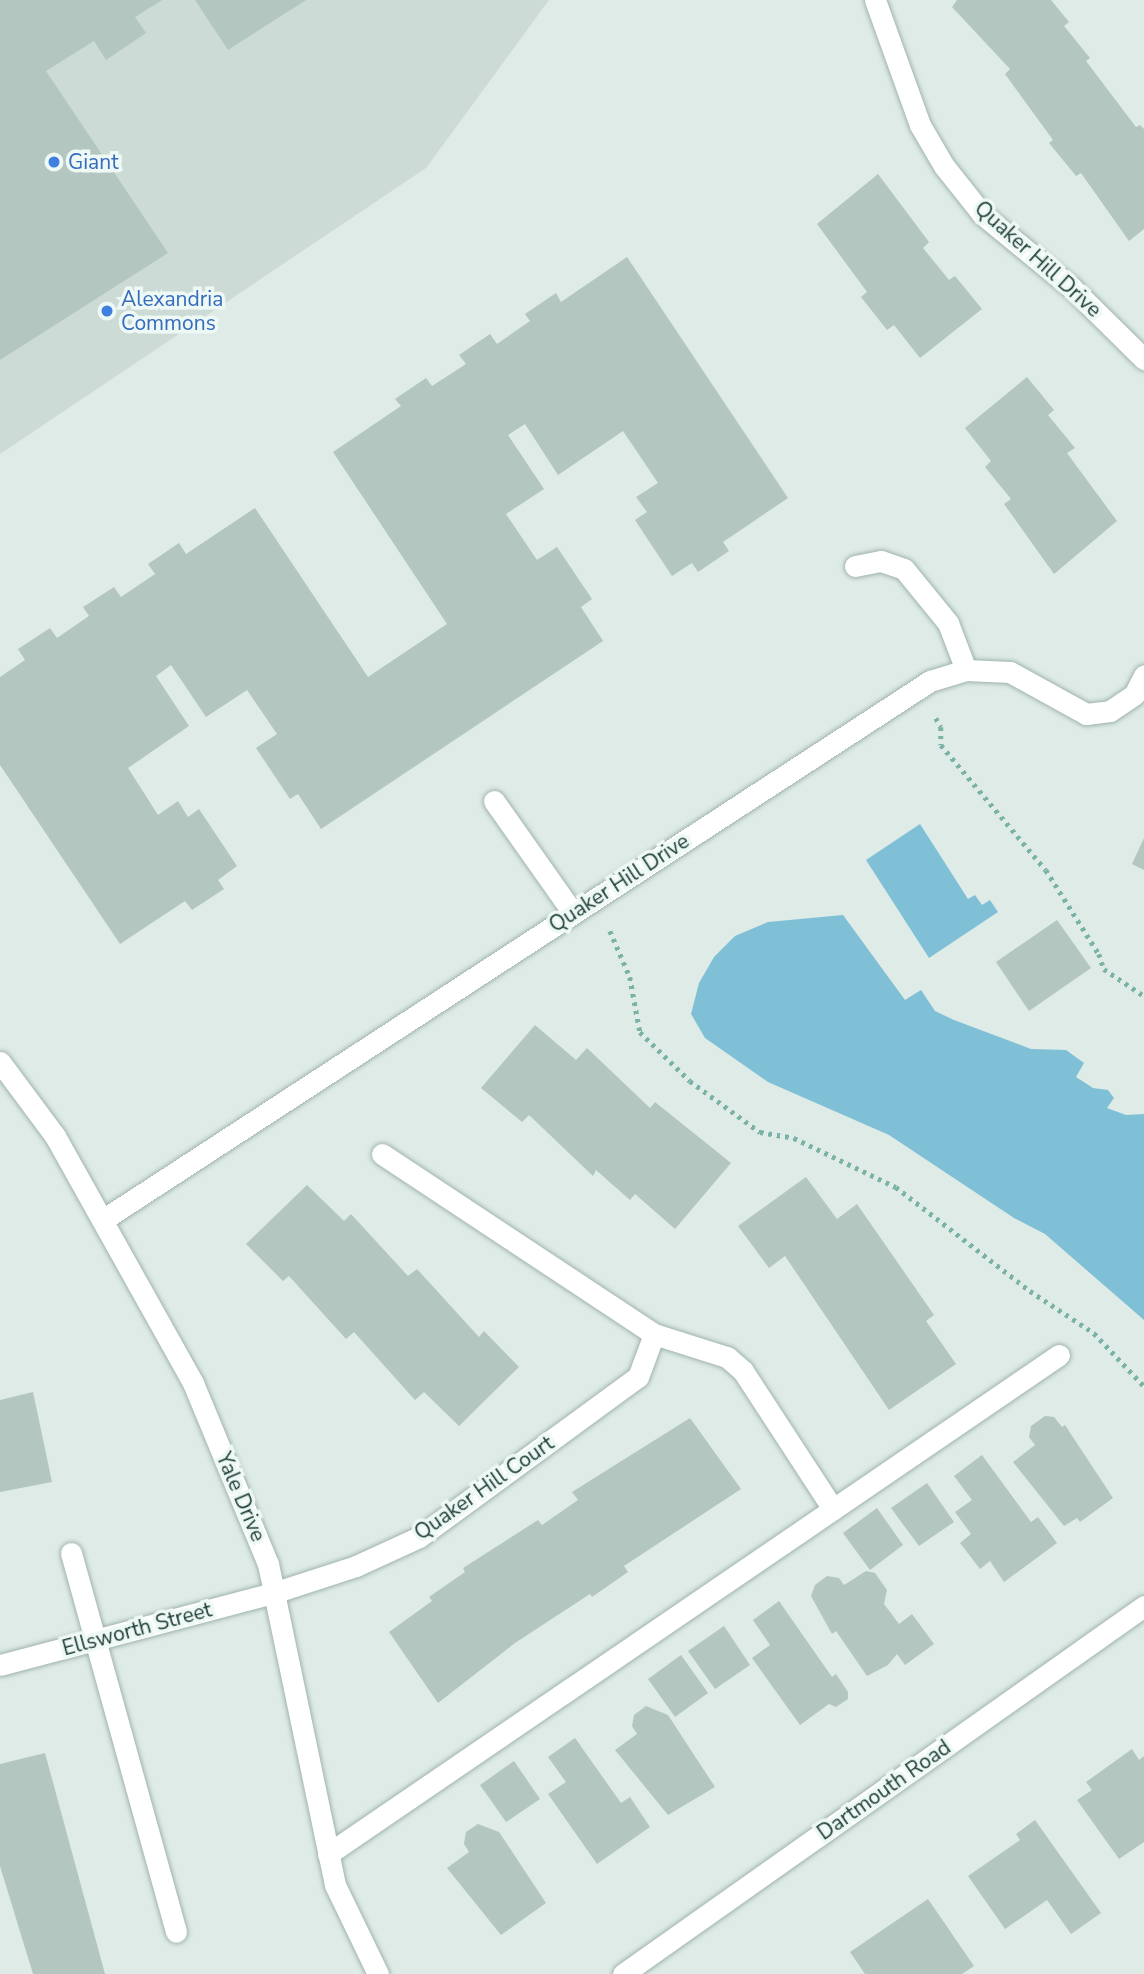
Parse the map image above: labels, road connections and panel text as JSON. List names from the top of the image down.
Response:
{
  "streets": {
    "street": [
      "Quaker Hill Drive",
      "Quaker Hill Court",
      "Yale Drive",
      "Ellsworth Street",
      "Dartmouth Road"
    ]
  },
  "crossings": [
    ["Quaker Hill Drive", "Yale Drive"],
    ["Quaker Hill Court", "Yale Drive"],
    ["Quaker Hill Court", "Ellsworth Street"],
    ["Yale Drive", "Ellsworth Street"]
  ],
  "places": ["Giant", "Alexandria Commons"]
}
